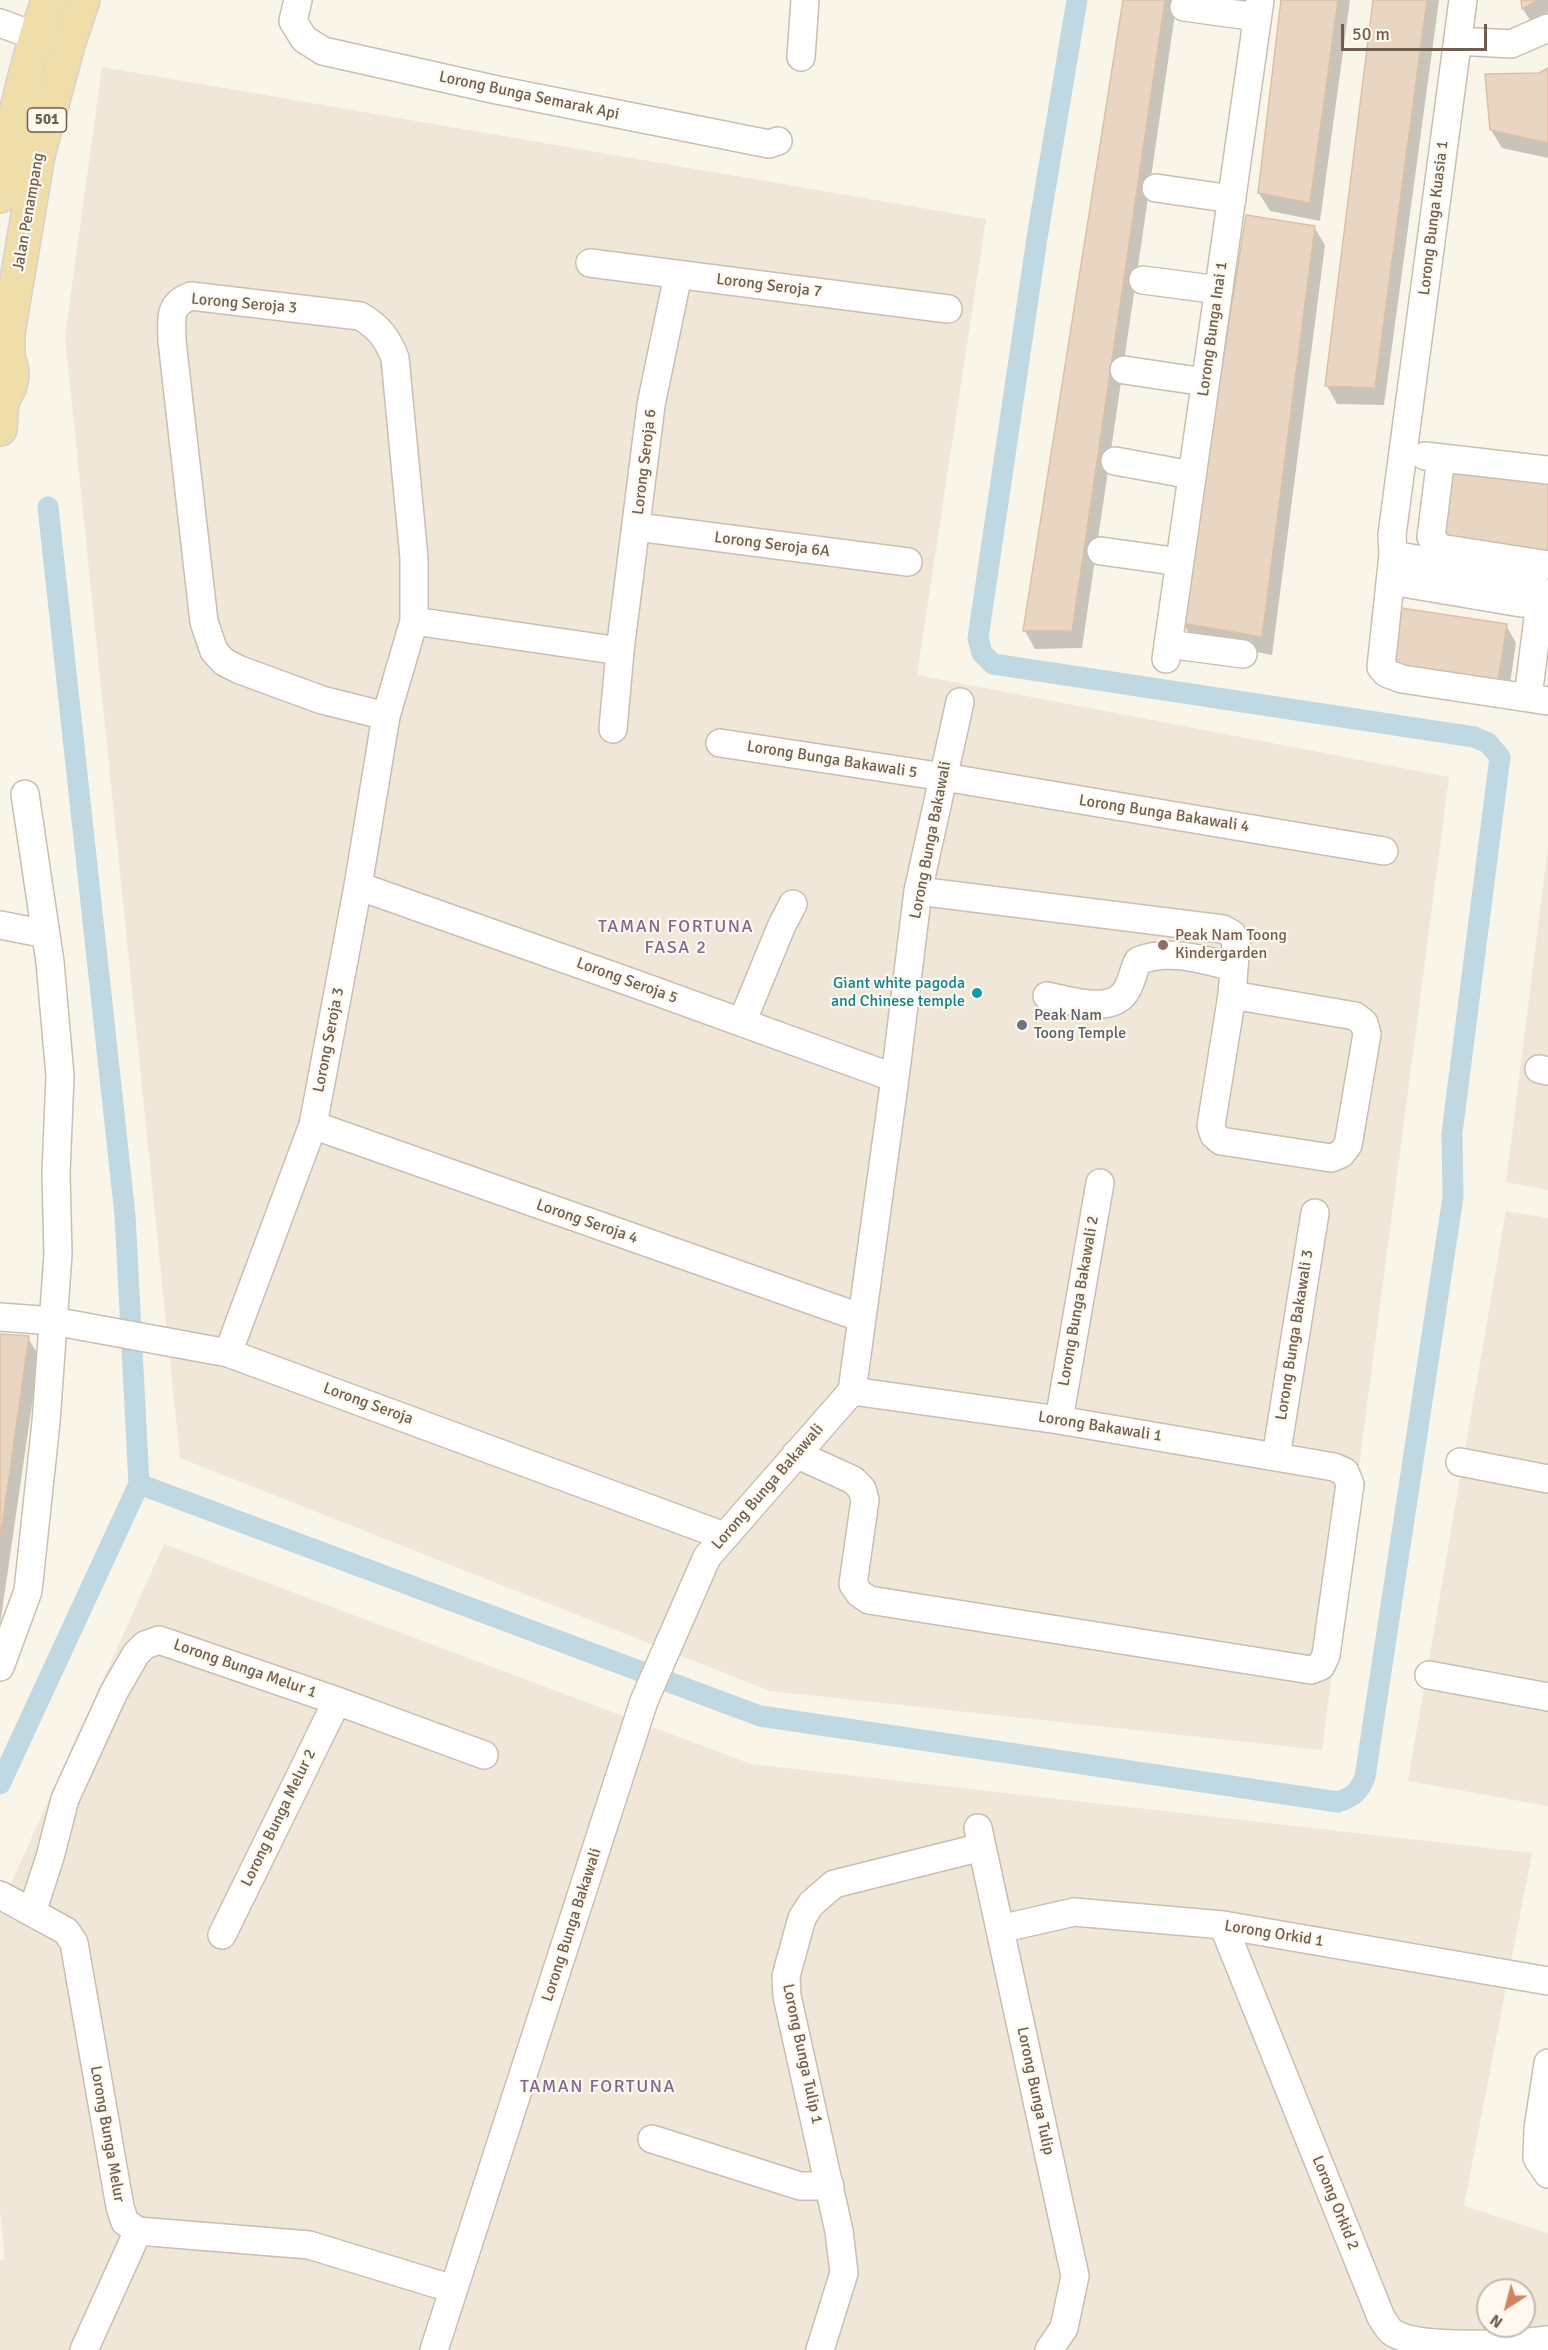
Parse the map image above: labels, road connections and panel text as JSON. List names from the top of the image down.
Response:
{
  "streets": {
    "main road": ["501", "Jalan Penampang"],
    "street": [
      "Lorong Bunga Semarak Api",
      "Lorong Bunga Kuasia 1",
      "Lorong Seroja 7",
      "Lorong Seroja 3",
      "Lorong Bunga Inai 1",
      "Lorong Seroja 6",
      "Lorong Seroja 6A",
      "Lorong Bunga Bakawali 5",
      "Lorong Bunga Bakawali 4",
      "Lorong Bunga Bakawali",
      "Lorong Seroja 5",
      "Lorong Seroja 4",
      "Lorong Bunga Bakawali 2",
      "Lorong Bunga Bakawali 3",
      "Lorong Seroja",
      "Lorong Bakawali 1",
      "Lorong Bunga Melur 1",
      "Lorong Bunga Melur 2",
      "Lorong Orkid 1",
      "Lorong Bunga Tulip 1",
      "Lorong Bunga Tulip",
      "Lorong Bunga Melur",
      "Lorong Orkid 2"
    ]
  },
  "crossings": [
    ["Lorong Seroja 7", "Lorong Seroja 6"],
    ["Lorong Seroja 3", "Lorong Seroja 5"],
    ["Lorong Seroja 3", "Lorong Seroja 4"],
    ["Lorong Seroja 3", "Lorong Seroja"],
    ["Lorong Seroja 6", "Lorong Seroja 6A"],
    ["Lorong Bunga Bakawali 5", "Lorong Bunga Bakawali 4"],
    ["Lorong Bunga Bakawali 5", "Lorong Bunga Bakawali"],
    ["Lorong Bunga Bakawali 4", "Lorong Bunga Bakawali"],
    ["Lorong Bunga Bakawali", "Lorong Seroja 5"],
    ["Lorong Bunga Bakawali", "Lorong Seroja 4"],
    ["Lorong Bunga Bakawali", "Lorong Seroja"],
    ["Lorong Bunga Bakawali", "Lorong Bakawali 1"],
    ["Lorong Bunga Bakawali 2", "Lorong Bakawali 1"],
    ["Lorong Bunga Bakawali 3", "Lorong Bakawali 1"],
    ["Lorong Bunga Melur 1", "Lorong Bunga Melur 2"],
    ["Lorong Bunga Melur 1", "Lorong Bunga Melur"],
    ["Lorong Orkid 1", "Lorong Bunga Tulip"],
    ["Lorong Orkid 1", "Lorong Orkid 2"],
    ["Lorong Bunga Tulip 1", "Lorong Bunga Tulip"]
  ],
  "districts": ["TAMAN FORTUNA FASA 2", "TAMAN FORTUNA"],
  "places": ["Peak Nam Toong Kindergarden", "Giant white pagoda and Chinese temple", "Peak Nam Toong Temple"],
  "scale_bar": "50 m",
  "north": "bottom left"
}
